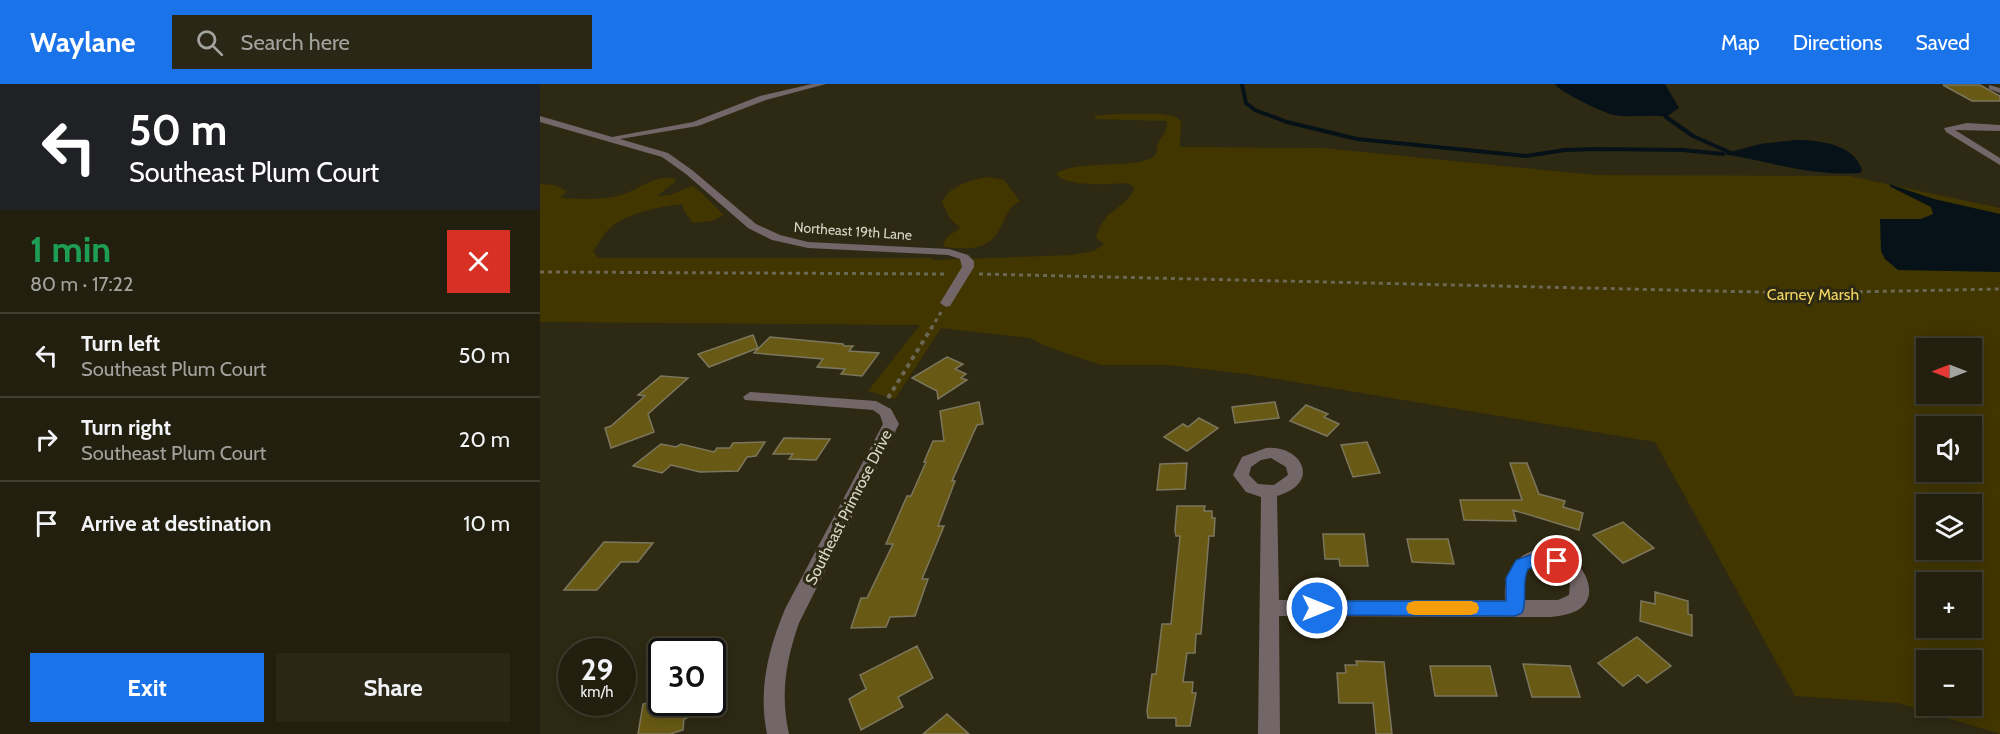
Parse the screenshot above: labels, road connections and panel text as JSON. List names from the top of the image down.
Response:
{
  "streets": {
    "street": ["Northeast 19th Lane", "Southeast Primrose Drive"]
  },
  "parks": ["Carney Marsh"],
  "north": "left",
  "page": {
    "header": "Waylane",
    "search": "Search here",
    "nav": ["Map", "Directions", "Saved"],
    "turn": ["50 m", "Southeast Plum Court"],
    "heading": ["1 min", "80 m · 17:22"],
    "list": [
      {
        "name": "Turn left",
        "note": "Southeast Plum Court",
        "value": "50 m"
      },
      {
        "name": "Turn right",
        "note": "Southeast Plum Court",
        "value": "20 m"
      },
      {
        "name": "Arrive at destination",
        "value": "10 m"
      }
    ],
    "map_buttons": ["+", "−"],
    "speed": "29 km/h",
    "limit": "30",
    "buttons": ["Exit", "Share"]
  }
}
